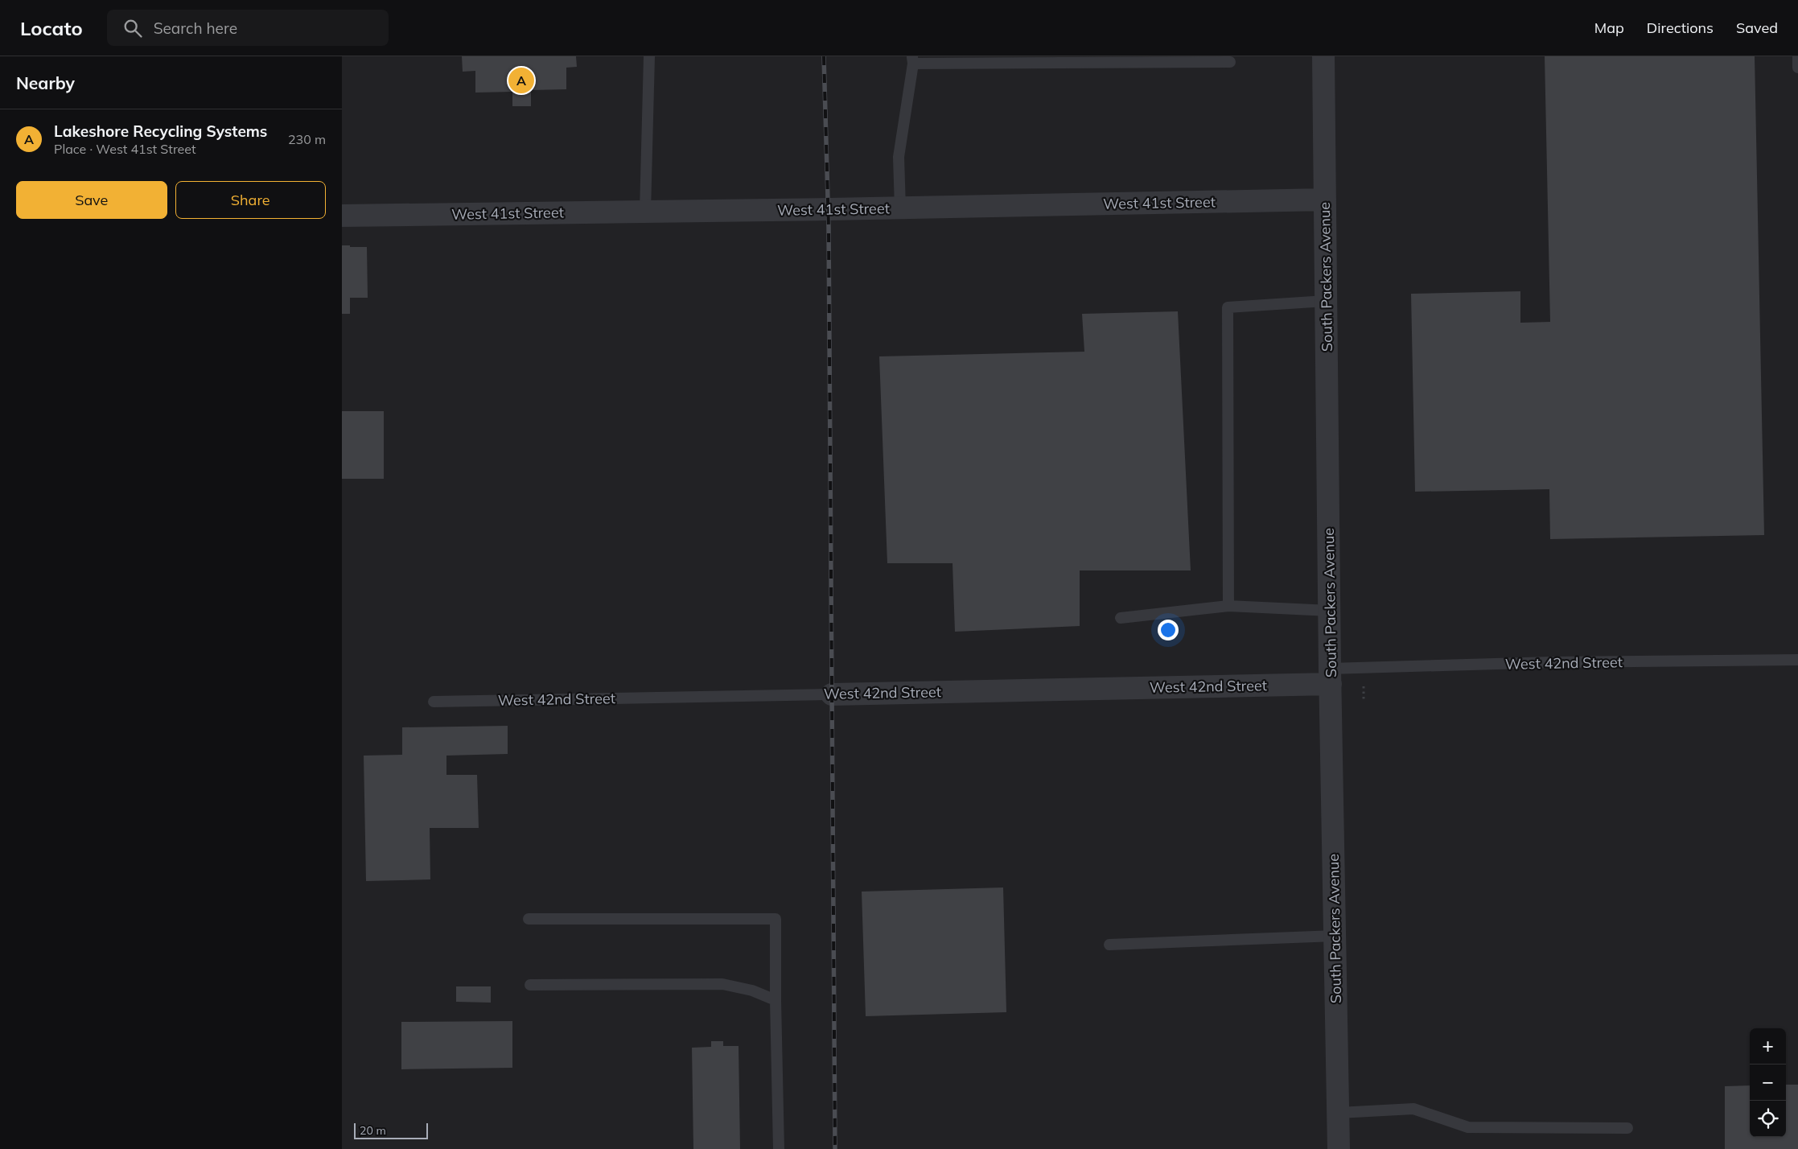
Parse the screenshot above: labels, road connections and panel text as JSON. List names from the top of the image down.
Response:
{
  "streets": {
    "street": ["West 41st Street", "South Packers Avenue", "West 42nd Street"]
  },
  "crossings": [
    ["West 41st Street", "South Packers Avenue"],
    ["South Packers Avenue", "West 42nd Street"]
  ],
  "scale_bar": "20 m",
  "page": {
    "header": "Locato",
    "search": "Search here",
    "nav": ["Map", "Directions", "Saved"],
    "heading": "Nearby",
    "pins": "A",
    "list": [
      {
        "mark": "A",
        "name": "Lakeshore Recycling Systems",
        "note": "Place · West 41st Street",
        "value": "230 m"
      }
    ],
    "buttons": ["Save", "Share"],
    "map_buttons": ["+", "−"],
    "scale": "20 m"
  }
}
